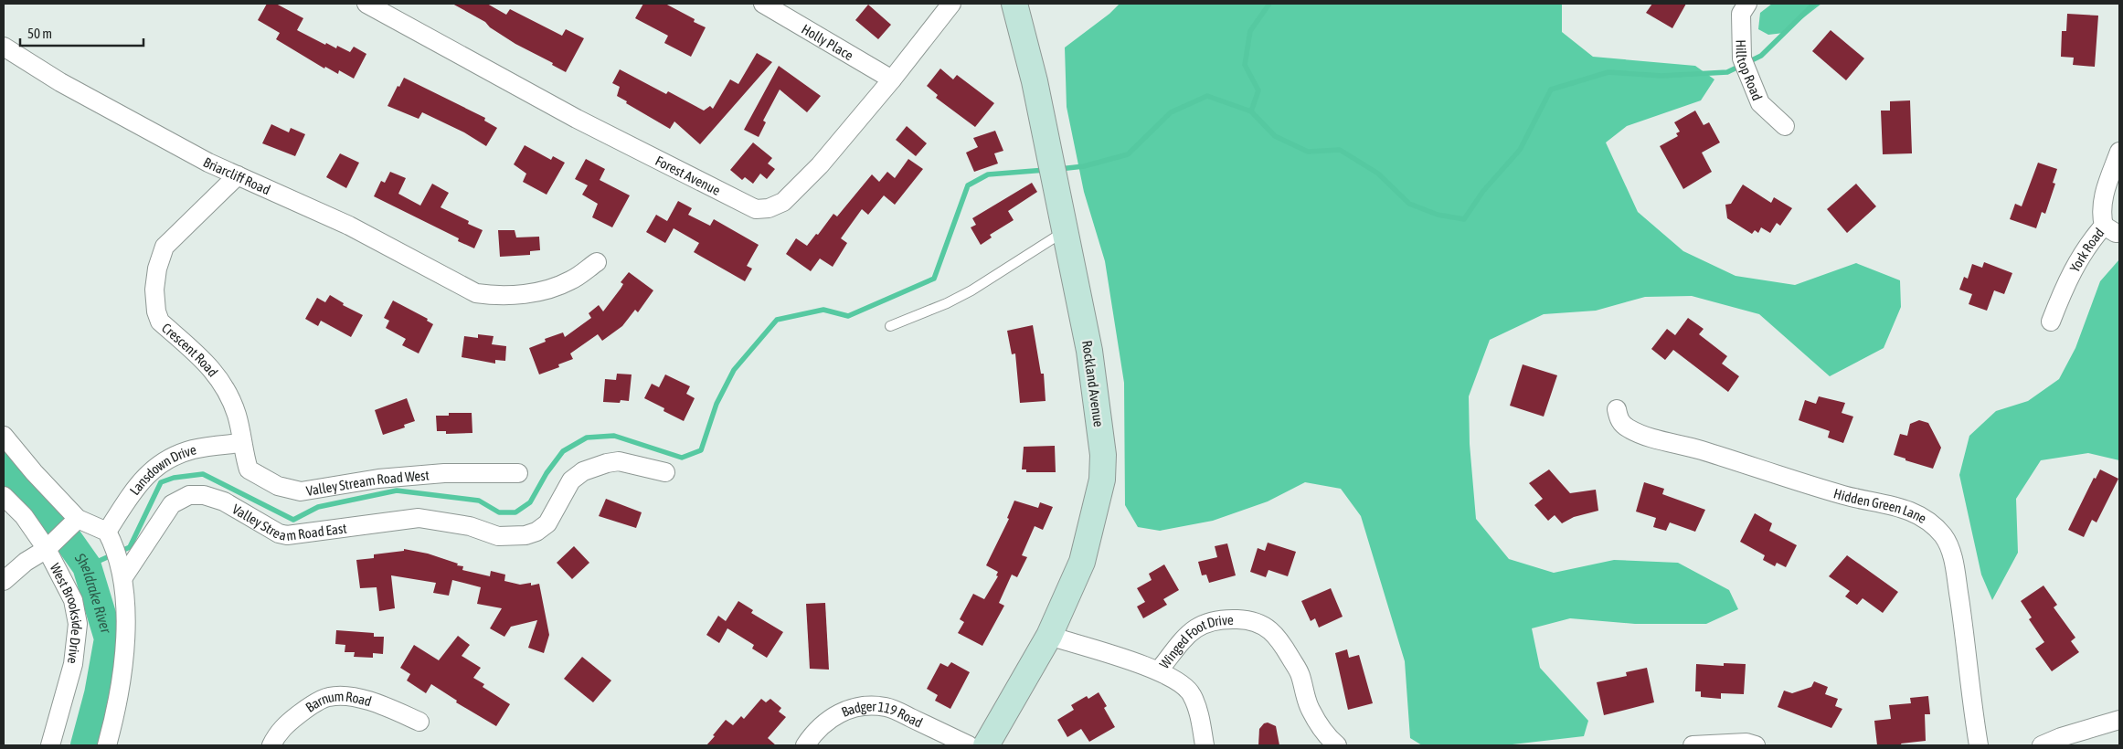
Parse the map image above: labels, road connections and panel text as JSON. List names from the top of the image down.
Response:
{
  "streets": {
    "street": [
      "Holly Place",
      "Hilltop Road",
      "Briarcliff Road",
      "Forest Avenue",
      "York Road",
      "Crescent Road",
      "Rockland Avenue",
      "Lansdown Drive",
      "Valley Stream Road West",
      "Hidden Green Lane",
      "Valley Stream Road East",
      "West Brookside Drive",
      "Winged Foot Drive",
      "Barnum Road",
      "Badger 119 Road"
    ]
  },
  "crossings": [
    ["Holly Place", "Forest Avenue"],
    ["Briarcliff Road", "Crescent Road"],
    ["Crescent Road", "Lansdown Drive"],
    ["Crescent Road", "Valley Stream Road West"],
    ["Rockland Avenue", "Winged Foot Drive"],
    ["Lansdown Drive", "Valley Stream Road West"]
  ],
  "water": ["Sheldrake River"],
  "scale_bar": "50 m"
}
